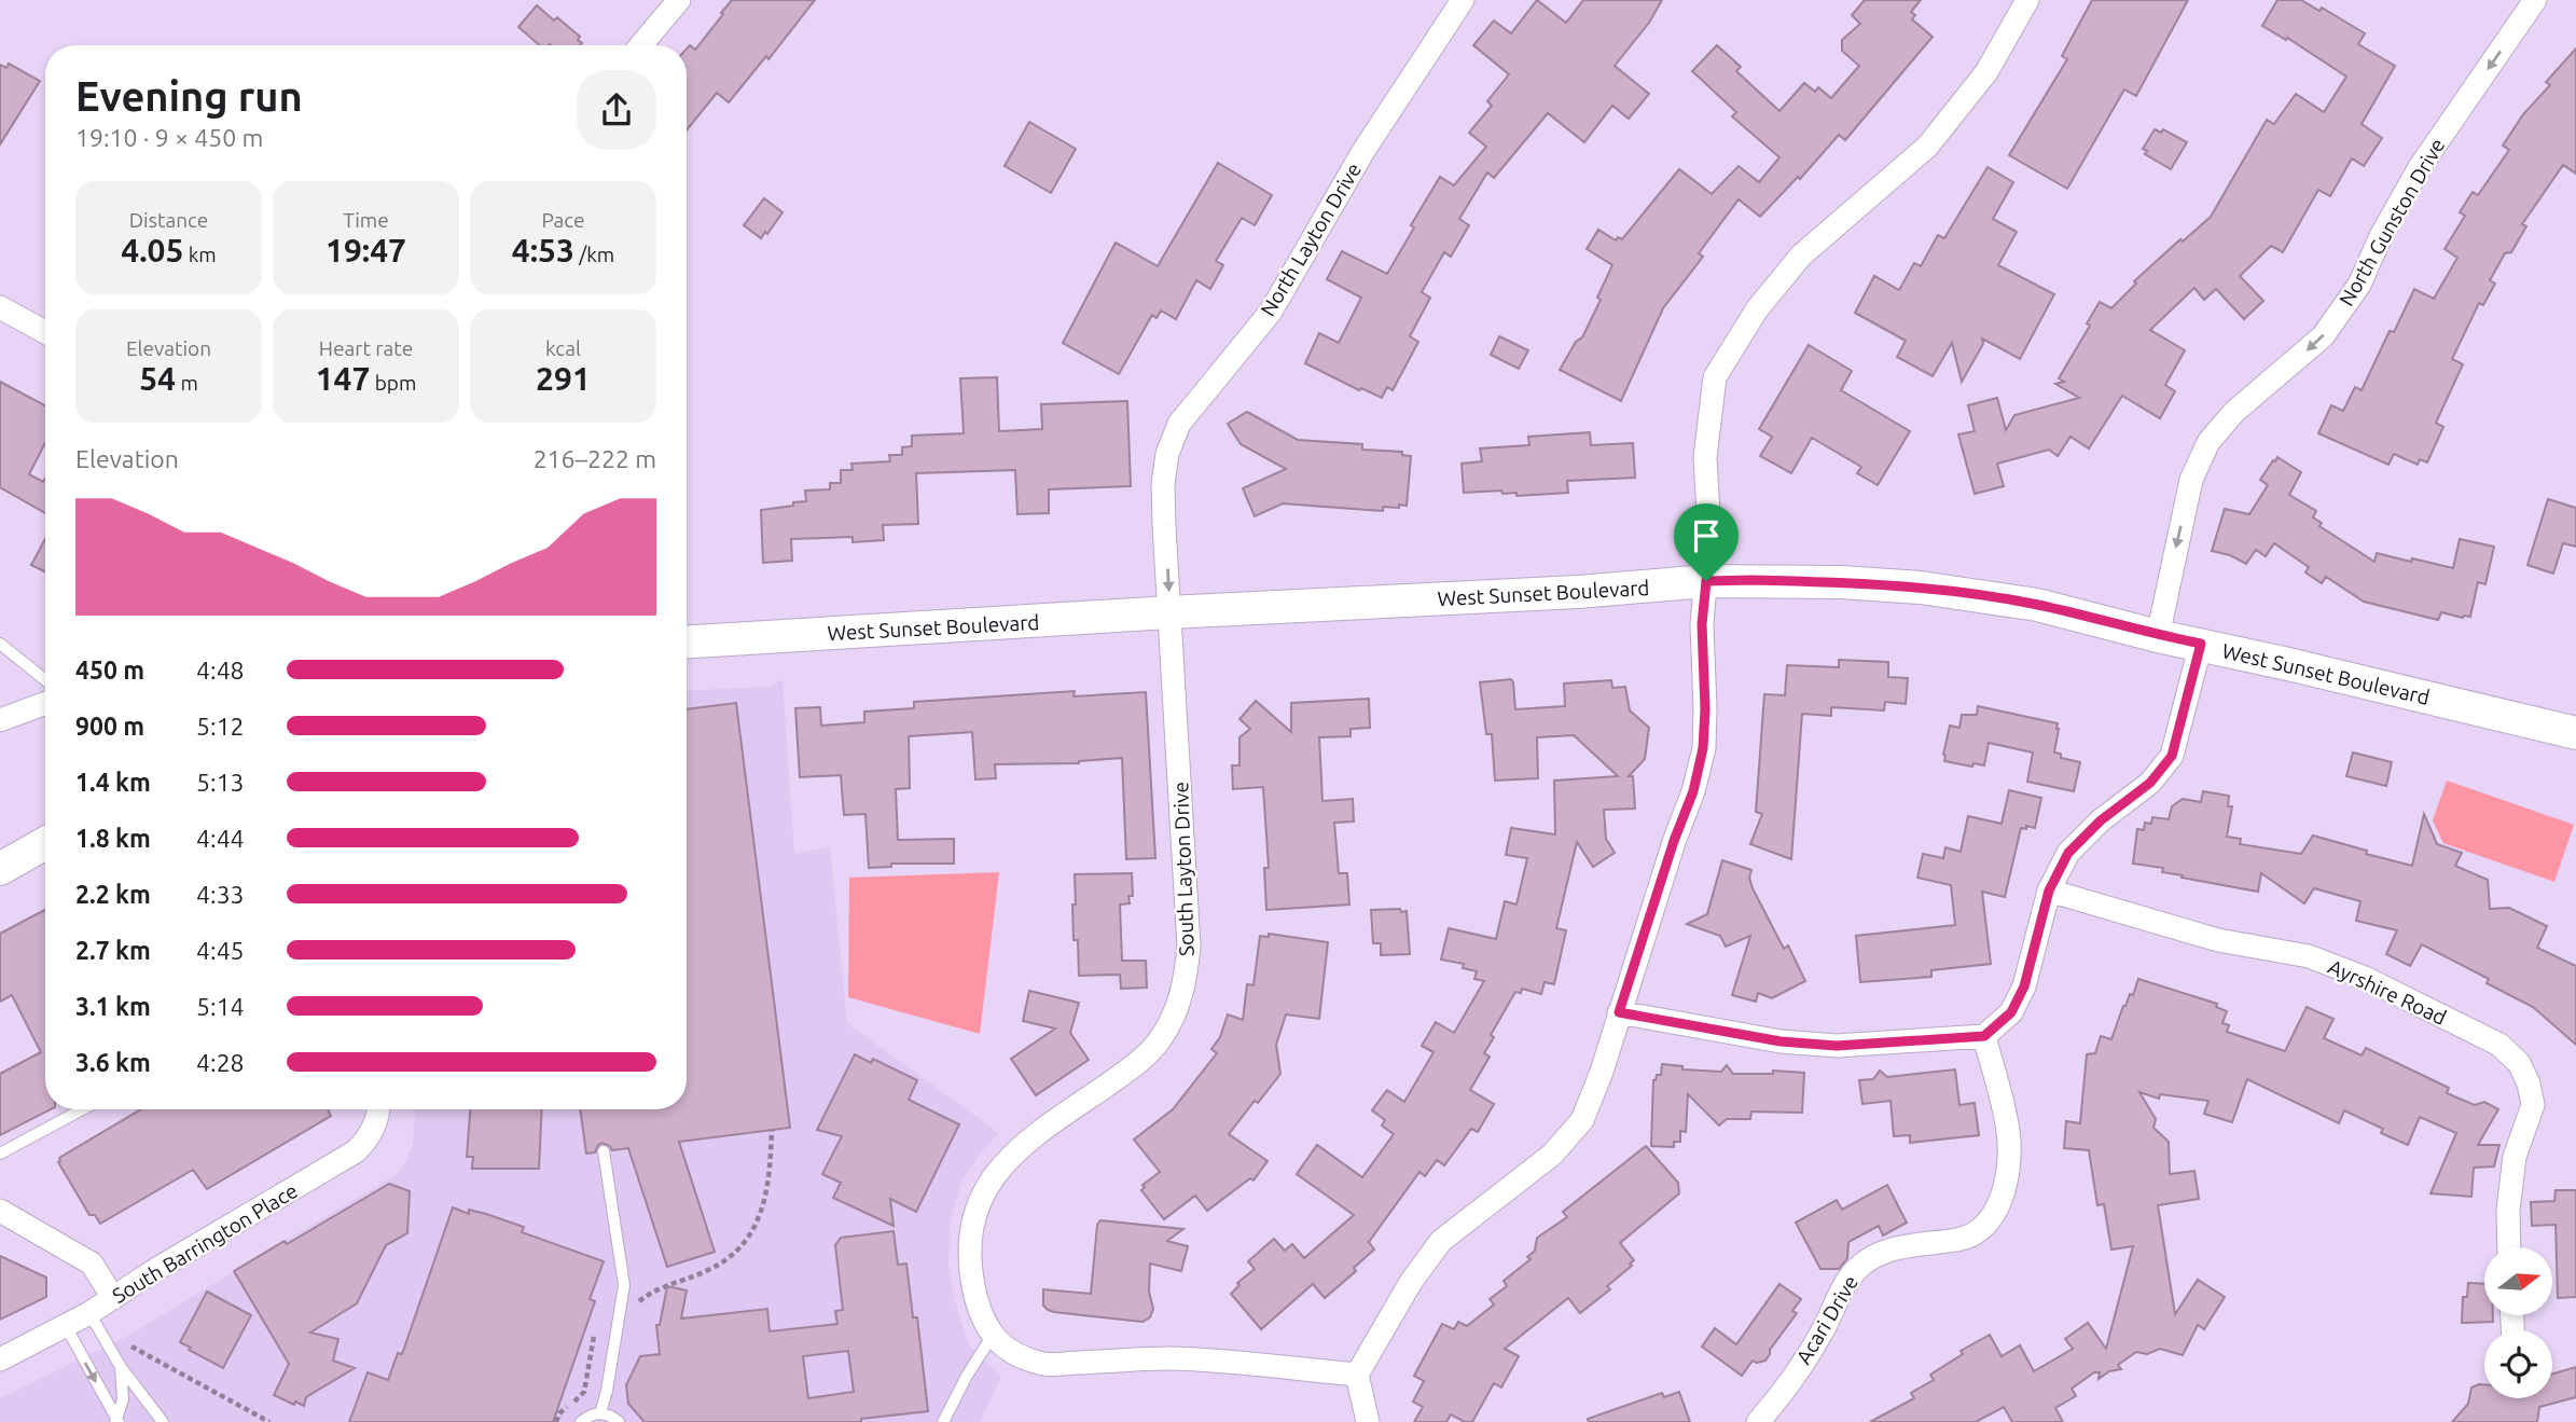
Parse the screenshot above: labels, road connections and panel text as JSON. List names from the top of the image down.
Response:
{
  "streets": {
    "main road": ["West Sunset Boulevard"],
    "street": [
      "North Gunston Drive",
      "North Layton Drive",
      "South Layton Drive",
      "Ayrshire Road",
      "South Barrington Place",
      "Acari Drive"
    ]
  },
  "crossings": [
    ["North Gunston Drive", "West Sunset Boulevard"],
    ["North Layton Drive", "West Sunset Boulevard"],
    ["North Layton Drive", "South Layton Drive"],
    ["West Sunset Boulevard", "South Layton Drive"]
  ],
  "one_way": ["North Gunston Drive", "North Layton Drive"],
  "north": "right",
  "page": {
    "heading": ["Evening run", "19:10 · 9 × 450 m"],
    "stats": [
      ["Distance", "4.05 km"],
      ["Time", "19:47"],
      ["Pace", "4:53 /km"],
      ["Elevation", "54 m"],
      ["Heart rate", "147 bpm"],
      ["kcal", "291"]
    ],
    "chart": ["Elevation", "216–222 m"],
    "list": [
      {
        "name": "450 m",
        "note": "4:48"
      },
      {
        "name": "900 m",
        "note": "5:12"
      },
      {
        "name": "1.4 km",
        "note": "5:13"
      },
      {
        "name": "1.8 km",
        "note": "4:44"
      },
      {
        "name": "2.2 km",
        "note": "4:33"
      },
      {
        "name": "2.7 km",
        "note": "4:45"
      },
      {
        "name": "3.1 km",
        "note": "5:14"
      },
      {
        "name": "3.6 km",
        "note": "4:28"
      }
    ]
  }
}
